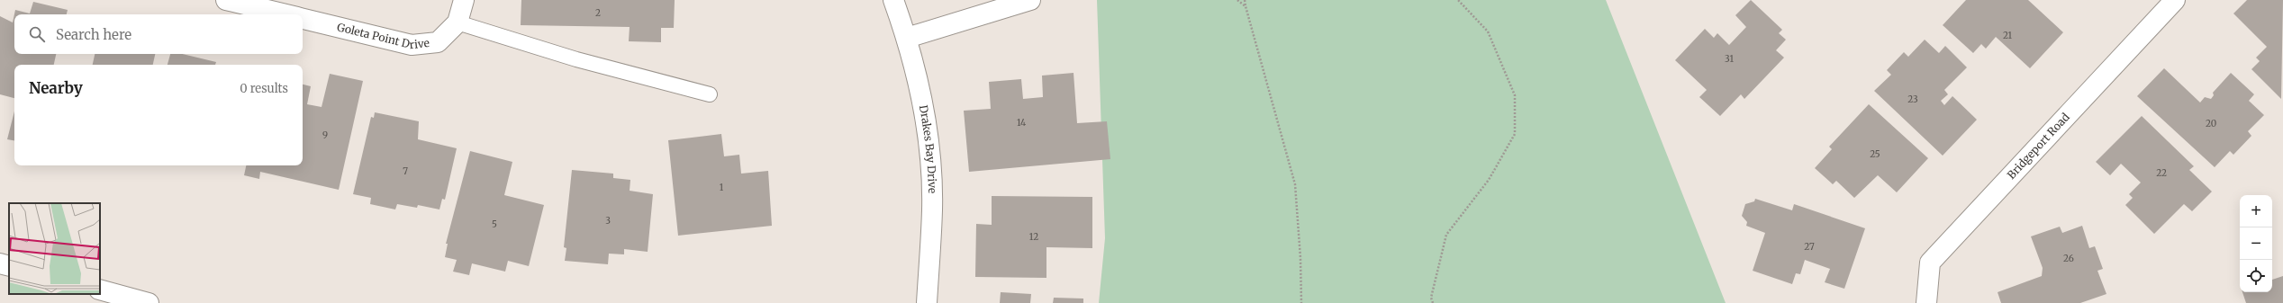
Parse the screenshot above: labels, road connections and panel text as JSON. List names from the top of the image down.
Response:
{
  "streets": {
    "street": ["Goleta Point Drive", "Bridgeport Road", "Drakes Bay Drive"]
  },
  "house_numbers": [
    "2",
    "21",
    "31",
    "23",
    "14",
    "20",
    "9",
    "25",
    "7",
    "22",
    "1",
    "3",
    "5",
    "12",
    "27",
    "26"
  ],
  "page": {
    "search": "Search here",
    "heading": ["Nearby", "0 results"],
    "map_buttons": ["+", "−"]
  }
}
